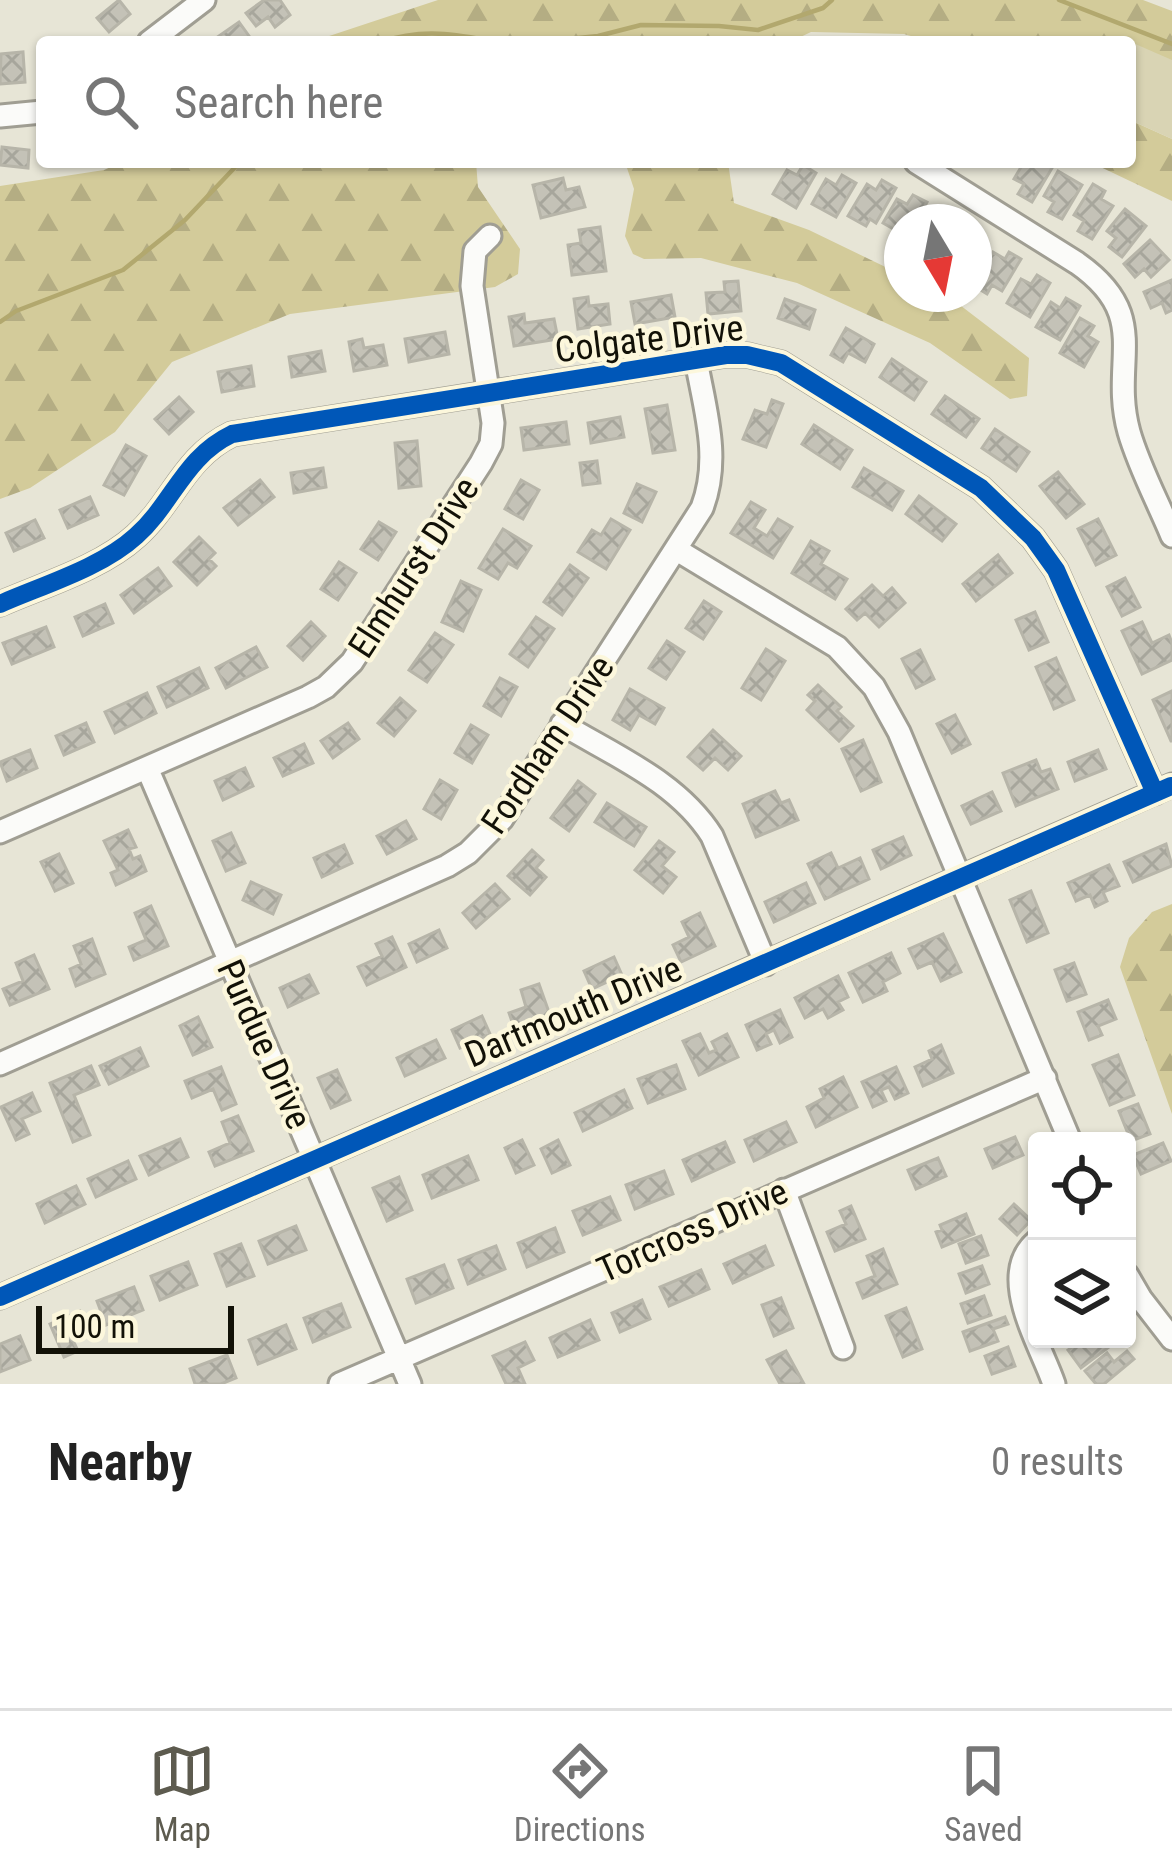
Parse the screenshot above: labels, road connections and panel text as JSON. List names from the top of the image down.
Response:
{
  "streets": {
    "street": [
      "Colgate Drive",
      "Elmhurst Drive",
      "Fordham Drive",
      "Dartmouth Drive",
      "Purdue Drive",
      "Torcross Drive"
    ]
  },
  "crossings": [
    ["Colgate Drive", "Elmhurst Drive"],
    ["Colgate Drive", "Fordham Drive"],
    ["Colgate Drive", "Dartmouth Drive"],
    ["Elmhurst Drive", "Purdue Drive"],
    ["Fordham Drive", "Purdue Drive"],
    ["Dartmouth Drive", "Purdue Drive"],
    ["Purdue Drive", "Torcross Drive"]
  ],
  "scale_bar": "100 m",
  "north": "bottom",
  "page": {
    "search": "Search here",
    "scale": "100 m",
    "heading": ["Nearby", "0 results"],
    "nav": ["Map", "Directions", "Saved"]
  }
}
